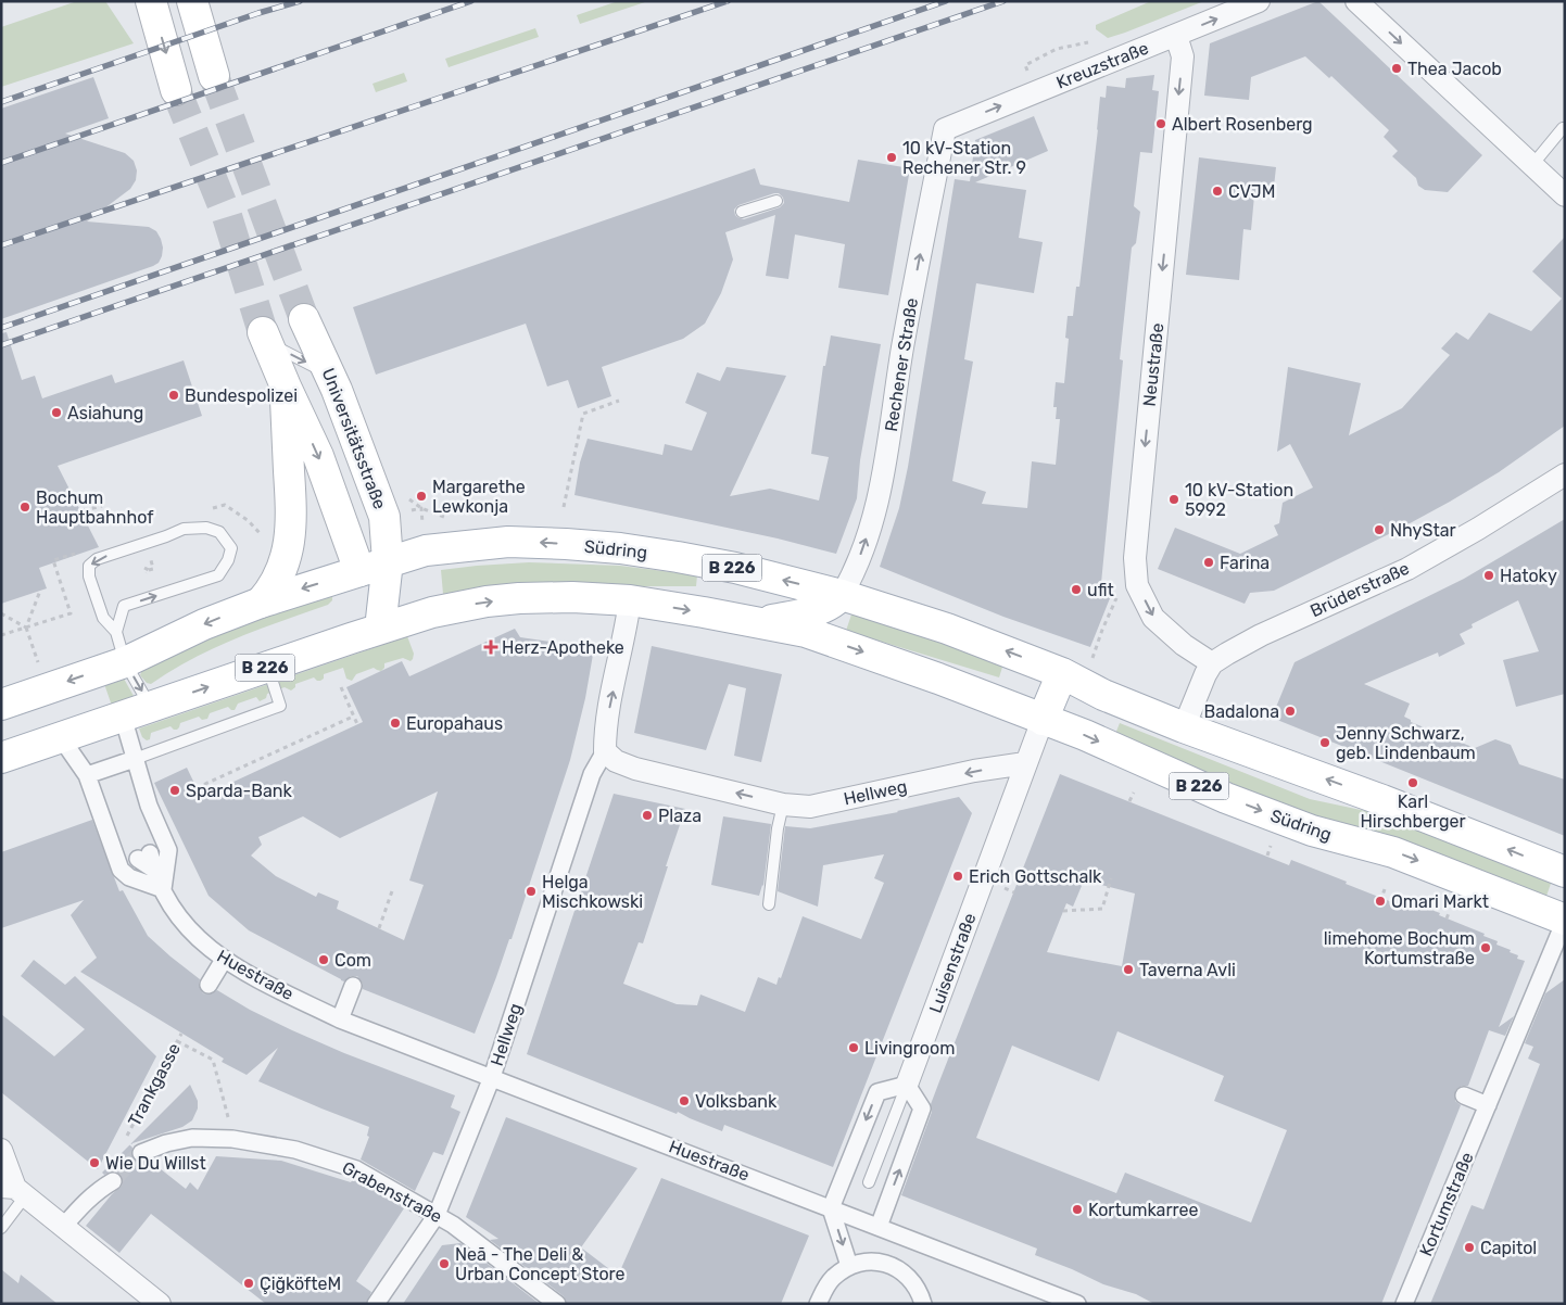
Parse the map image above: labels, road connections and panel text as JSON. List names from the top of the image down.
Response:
{
  "streets": {
    "main road": ["Universitätsstraße", "Südring", "B 226"],
    "street": [
      "Kreuzstraße",
      "Rechener Straße",
      "Neustraße",
      "Brüderstraße",
      "Hellweg",
      "Luisenstraße",
      "Huestraße",
      "Grabenstraße",
      "Kortumstraße"
    ],
    "path": ["Trankgasse"]
  },
  "crossings": [
    ["Kreuzstraße", "Rechener Straße"],
    ["Kreuzstraße", "Neustraße"],
    ["Rechener Straße", "Südring"],
    ["Neustraße", "Brüderstraße"],
    ["Universitätsstraße", "Südring"],
    ["Universitätsstraße", "B 226"],
    ["Südring", "B 226"],
    ["Südring", "Hellweg"],
    ["Südring", "Luisenstraße"],
    ["Südring", "Kortumstraße"],
    ["Hellweg", "Luisenstraße"],
    ["Hellweg", "Huestraße"],
    ["Hellweg", "Grabenstraße"]
  ],
  "one_way": ["Kreuzstraße", "Rechener Straße", "Neustraße"],
  "places": {
    "other": [
      "Thea Jacob",
      "Albert Rosenberg",
      "10 kV-Station Rechener Str. 9",
      "CVJM",
      "Bundespolizei",
      "Asiahung",
      "Margarethe Lewkonja",
      "10 kV-Station 5992",
      "Bochum Hauptbahnhof",
      "NhyStar",
      "Farina",
      "Hatoky",
      "ufit",
      "Badalona",
      "Europahaus",
      "Jenny Schwarz, geb. Lindenbaum",
      "Karl Hirschberger",
      "Sparda-Bank",
      "Plaza",
      "Erich Gottschalk",
      "Helga Mischkowski",
      "Omari Markt",
      "limehome Bochum Kortumstraße",
      "Com",
      "Taverna Avli",
      "Livingroom",
      "Volksbank",
      "Wie Du Willst",
      "Kortumkarree",
      "Capitol",
      "Neā - The Deli & Urban Concept Store",
      "ÇiğköfteM"
    ],
    "health": ["Herz-Apotheke"]
  }
}
